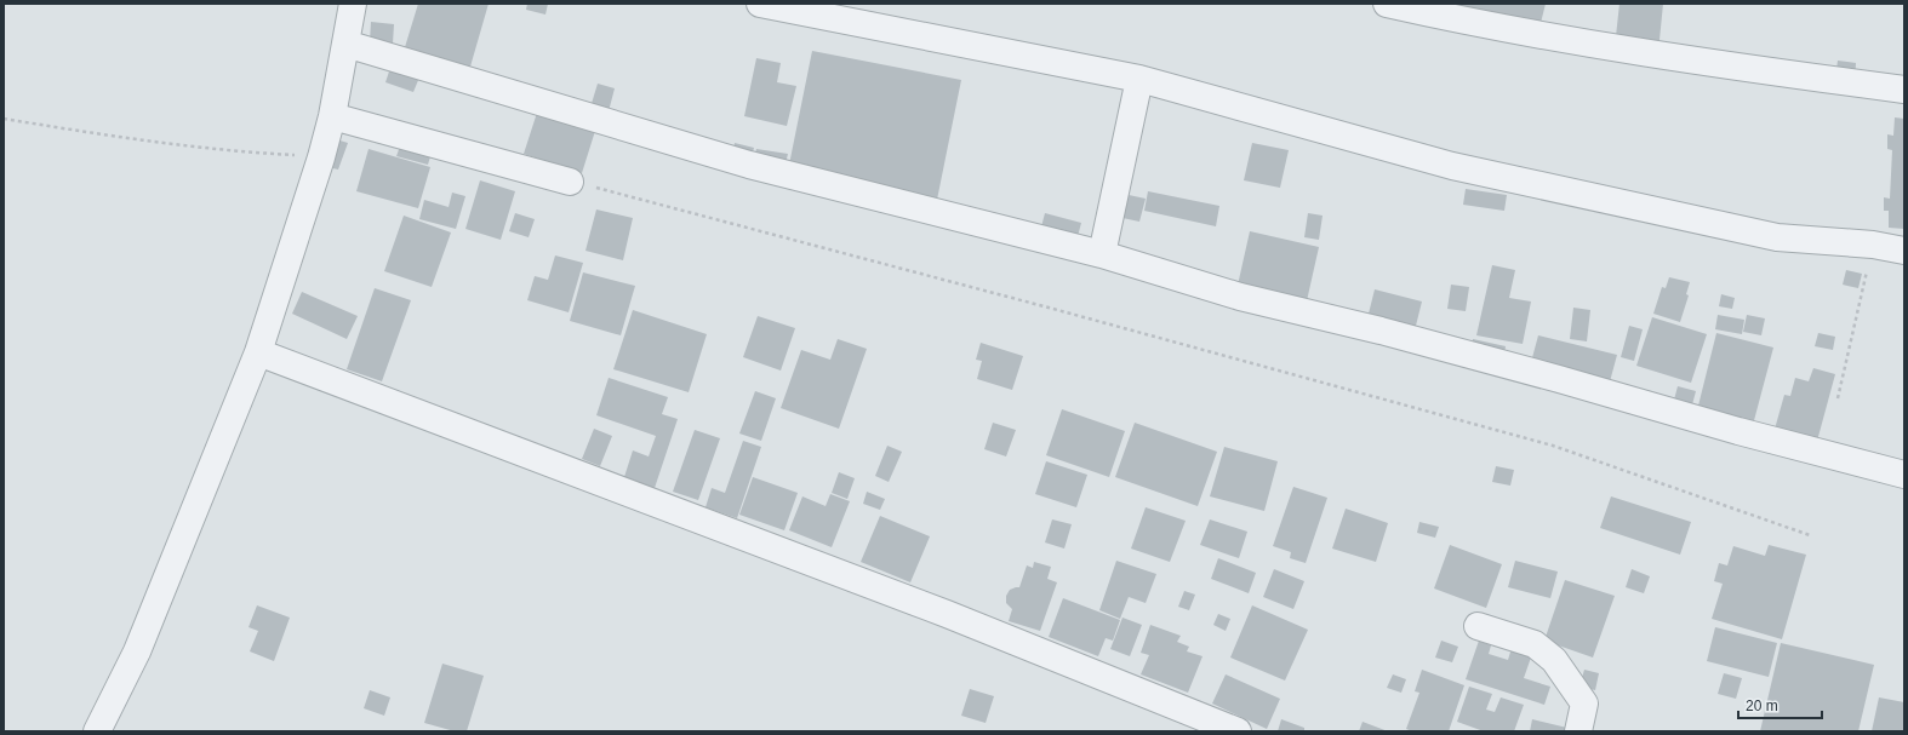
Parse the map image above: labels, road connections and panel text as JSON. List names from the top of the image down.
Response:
{
  "scale_bar": "20 m"
}
